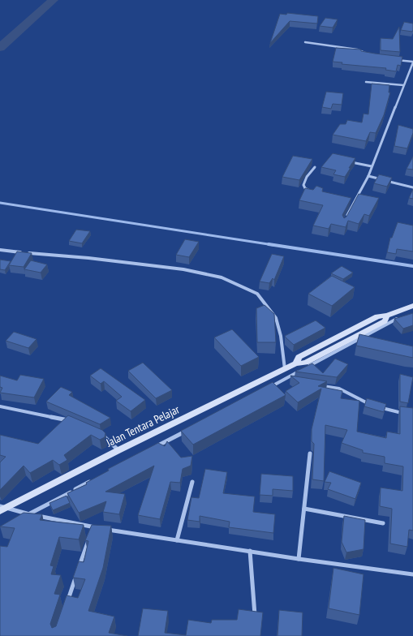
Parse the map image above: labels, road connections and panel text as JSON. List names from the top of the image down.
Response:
{
  "streets": {
    "main road": ["Jalan Tentara Pelajar"]
  }
}
